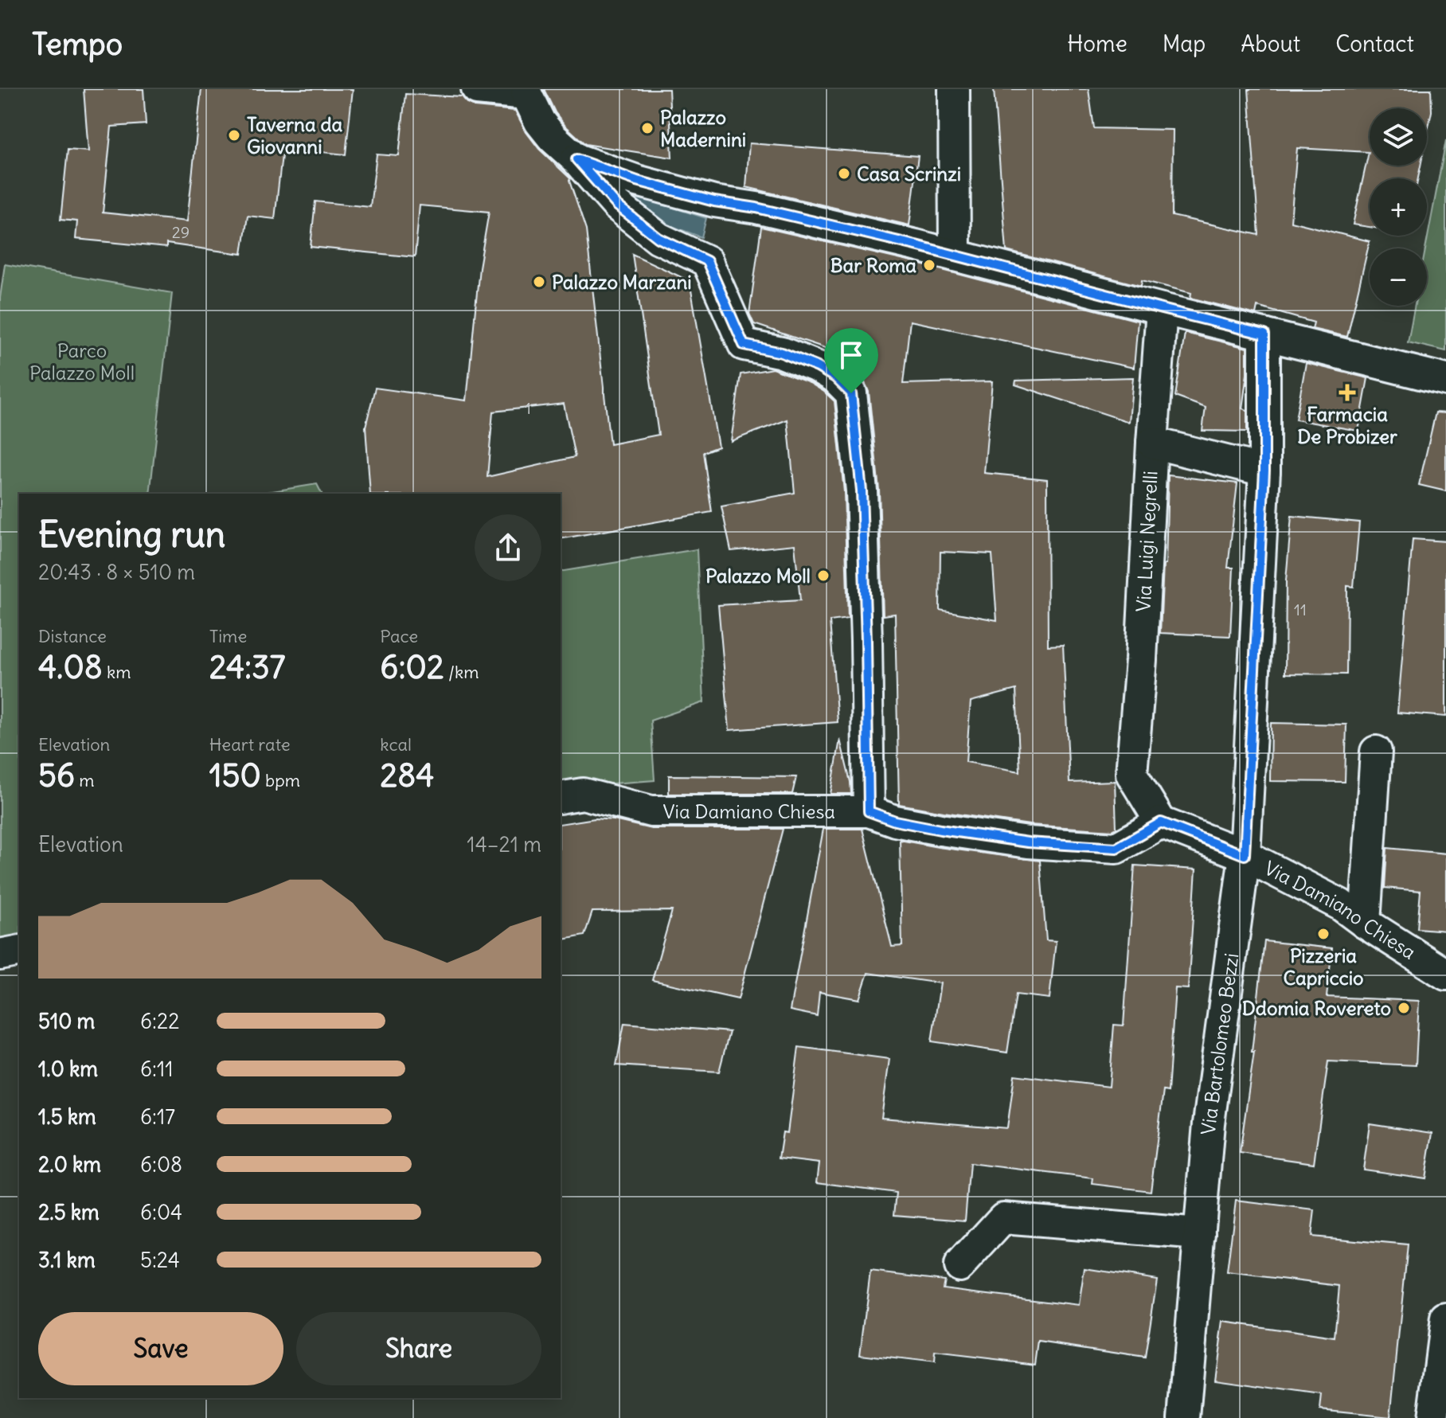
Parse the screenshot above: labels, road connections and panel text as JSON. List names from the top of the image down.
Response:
{
  "streets": {
    "street": ["Via Luigi Negrelli", "Via Damiano Chiesa", "Via Bartolomeo Bezzi"]
  },
  "crossings": [
    ["Via Luigi Negrelli", "Via Damiano Chiesa"],
    ["Via Damiano Chiesa", "Via Bartolomeo Bezzi"]
  ],
  "parks": ["Parco Palazzo Moll"],
  "places": {
    "other": [
      "Palazzo Madernini",
      "Taverna da Giovanni",
      "Casa Scrinzi",
      "Bar Roma",
      "Palazzo Marzani",
      "Palazzo Moll",
      "Pizzeria Capriccio",
      "Ddomia Rovereto"
    ],
    "health": ["Farmacia De Probizer"]
  },
  "house_numbers": ["29", "1", "11"],
  "page": {
    "header": "Tempo",
    "nav": [
      "Home",
      "Map",
      "About",
      "Contact"
    ],
    "map_buttons": ["+", "−"],
    "heading": ["Evening run", "20:43 · 8 × 510 m"],
    "stats": [
      ["Distance", "4.08 km"],
      ["Time", "24:37"],
      ["Pace", "6:02 /km"],
      ["Elevation", "56 m"],
      ["Heart rate", "150 bpm"],
      ["kcal", "284"]
    ],
    "chart": ["Elevation", "14–21 m"],
    "list": [
      {
        "name": "510 m",
        "note": "6:22"
      },
      {
        "name": "1.0 km",
        "note": "6:11"
      },
      {
        "name": "1.5 km",
        "note": "6:17"
      },
      {
        "name": "2.0 km",
        "note": "6:08"
      },
      {
        "name": "2.5 km",
        "note": "6:04"
      },
      {
        "name": "3.1 km",
        "note": "5:24"
      }
    ],
    "buttons": ["Save", "Share"]
  }
}
